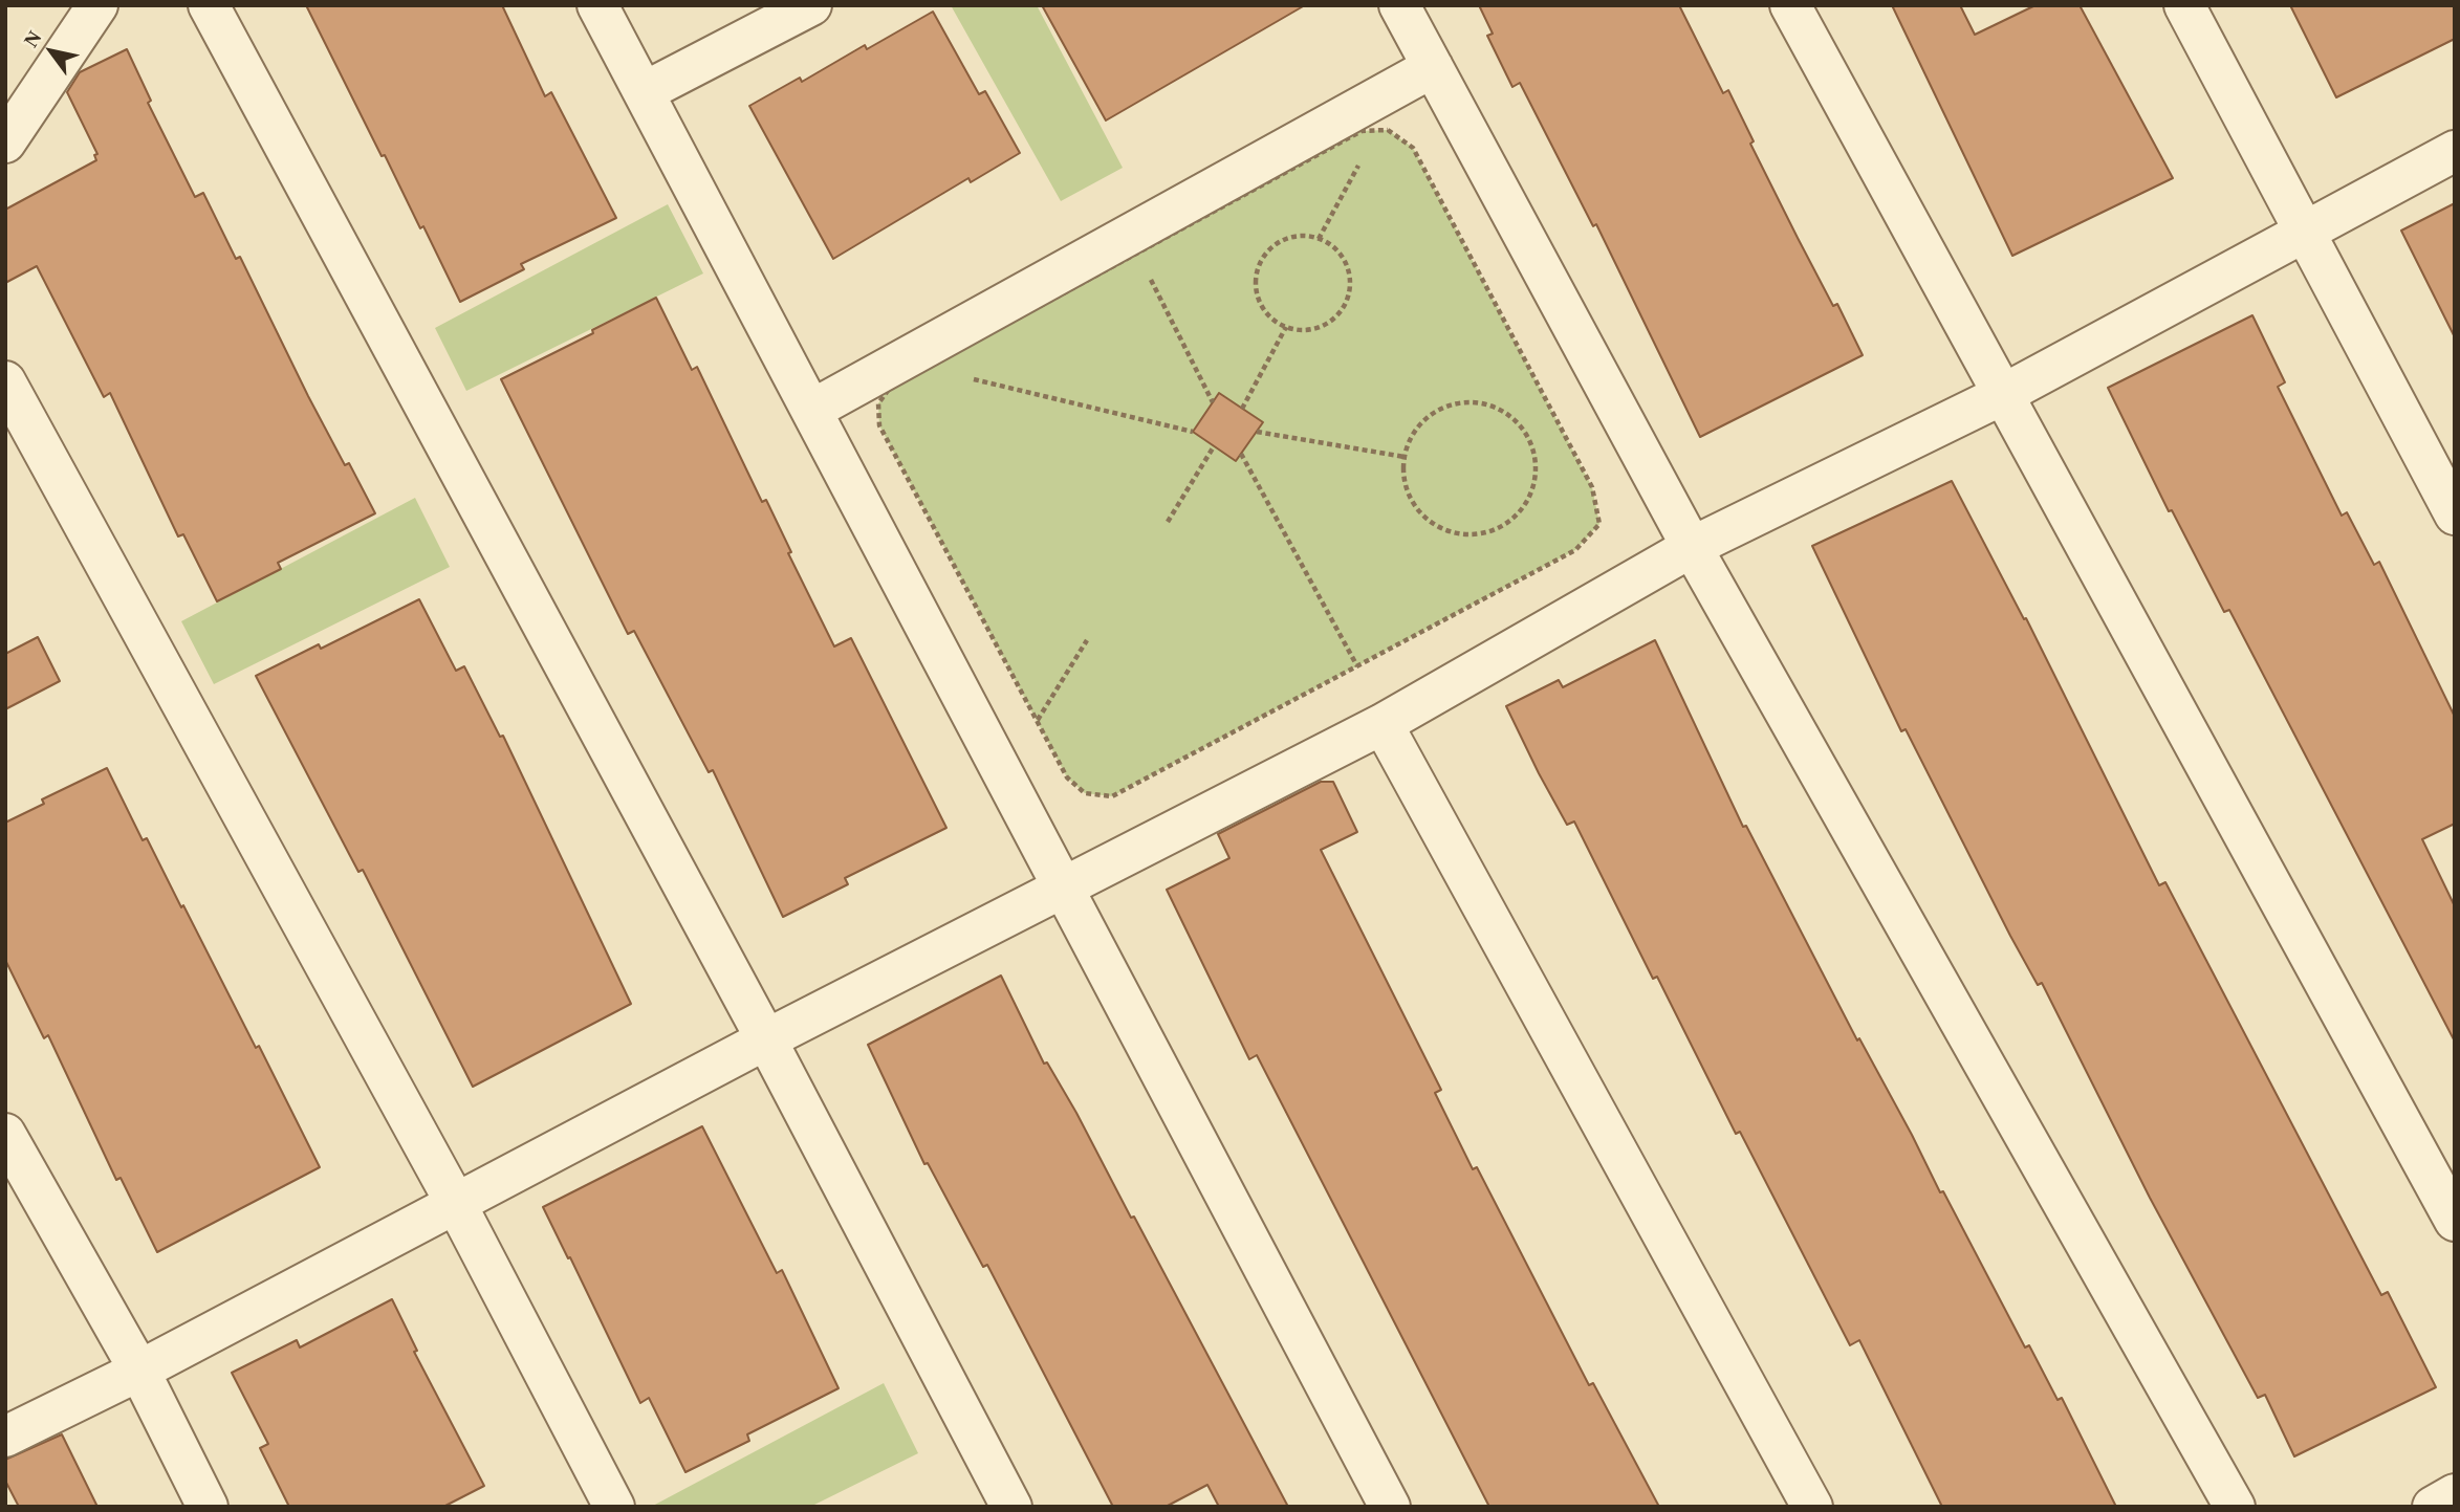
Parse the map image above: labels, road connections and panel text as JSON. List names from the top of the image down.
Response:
{
  "north": "top left"
}
